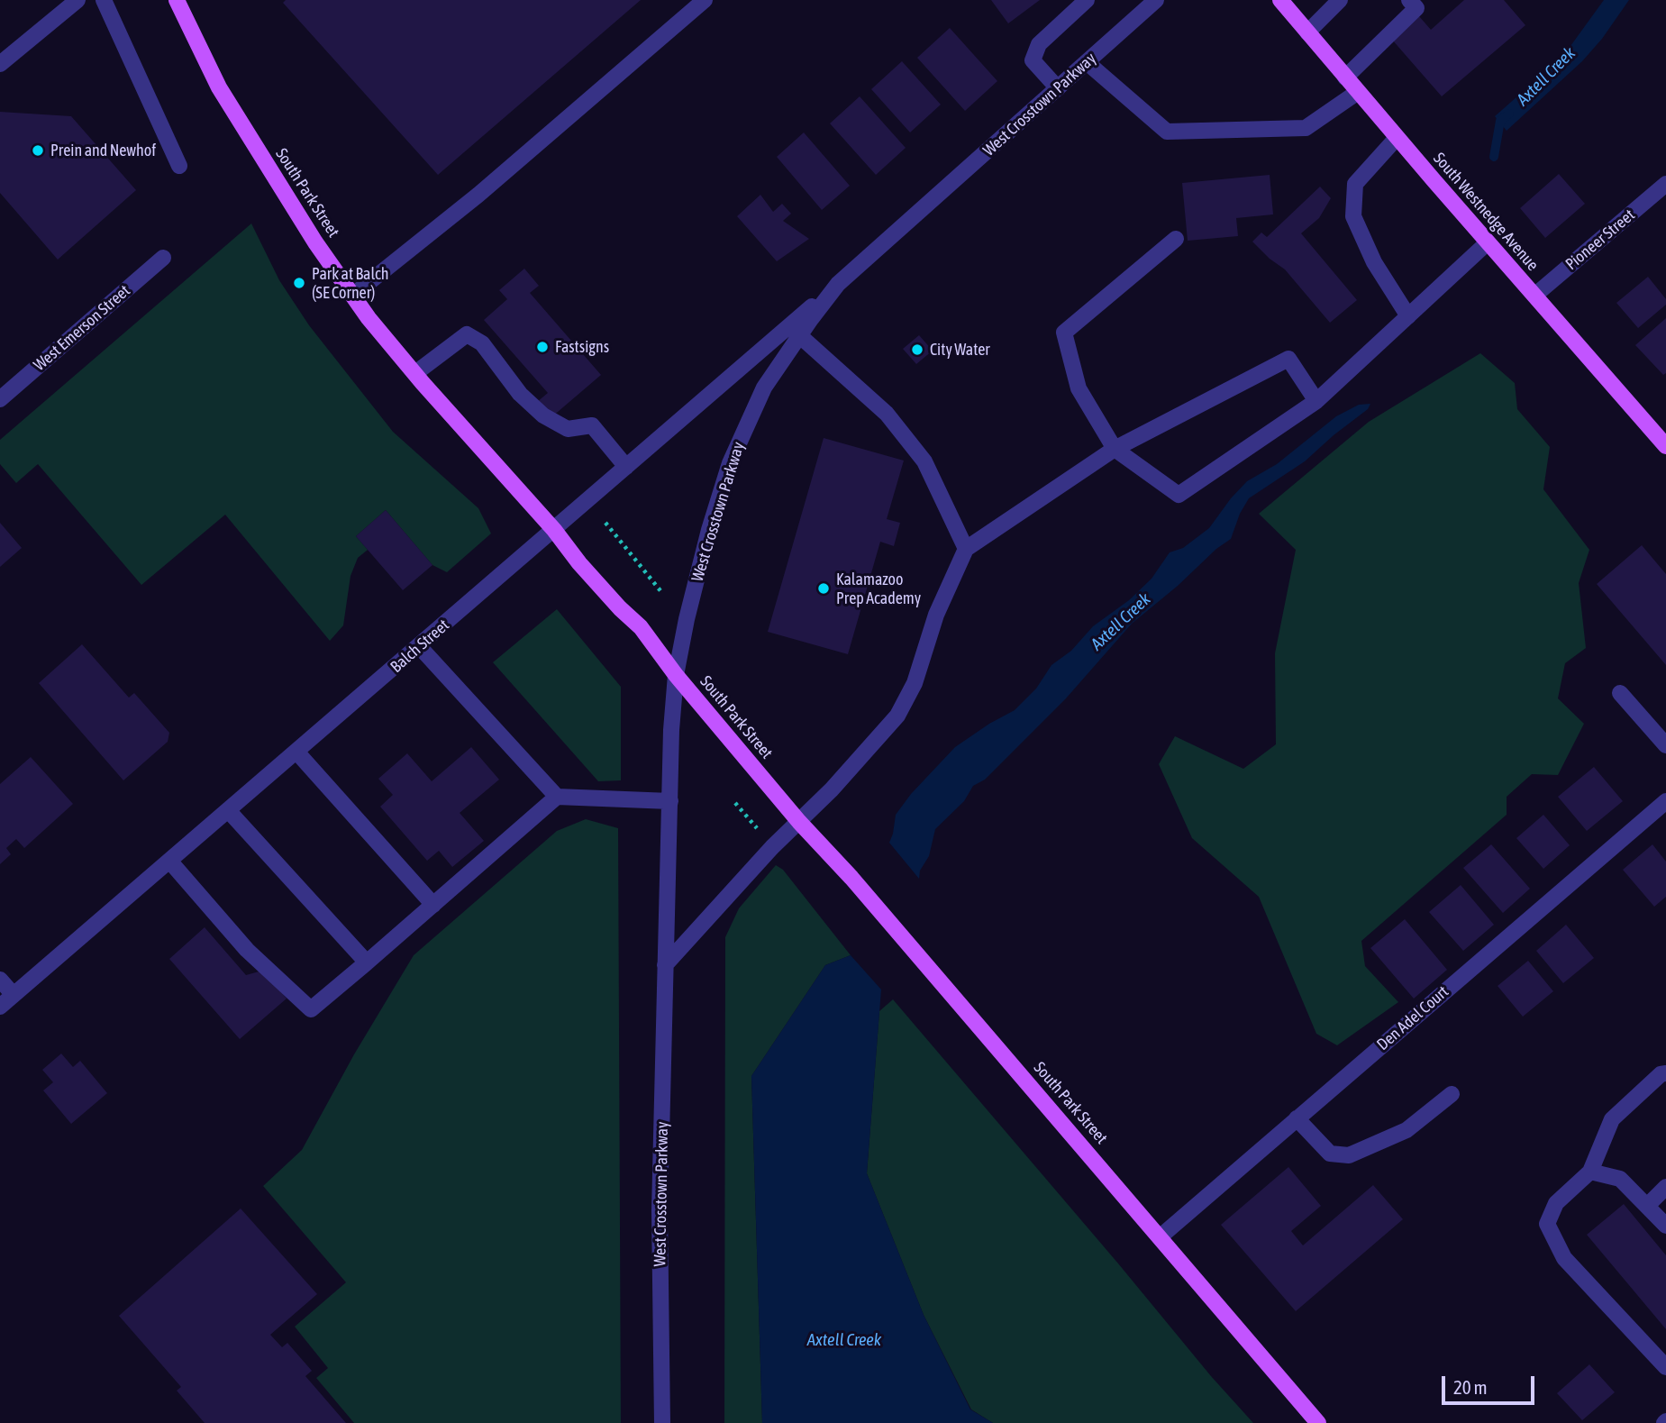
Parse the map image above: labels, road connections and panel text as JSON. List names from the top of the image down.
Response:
{
  "streets": {
    "main road": ["South Park Street", "South Westnedge Avenue"],
    "street": [
      "West Crosstown Parkway",
      "Pioneer Street",
      "West Emerson Street",
      "Balch Street",
      "Den Adel Court"
    ]
  },
  "crossings": [
    ["West Crosstown Parkway", "South Park Street"],
    ["West Crosstown Parkway", "Balch Street"],
    ["South Park Street", "Balch Street"],
    ["South Park Street", "Den Adel Court"],
    ["South Westnedge Avenue", "Pioneer Street"]
  ],
  "water": ["Axtell Creek"],
  "places": [
    "Prein and Newhof",
    "Park at Balch (SE Corner)",
    "Fastsigns",
    "City Water",
    "Kalamazoo Prep Academy"
  ],
  "scale_bar": "20 m"
}
